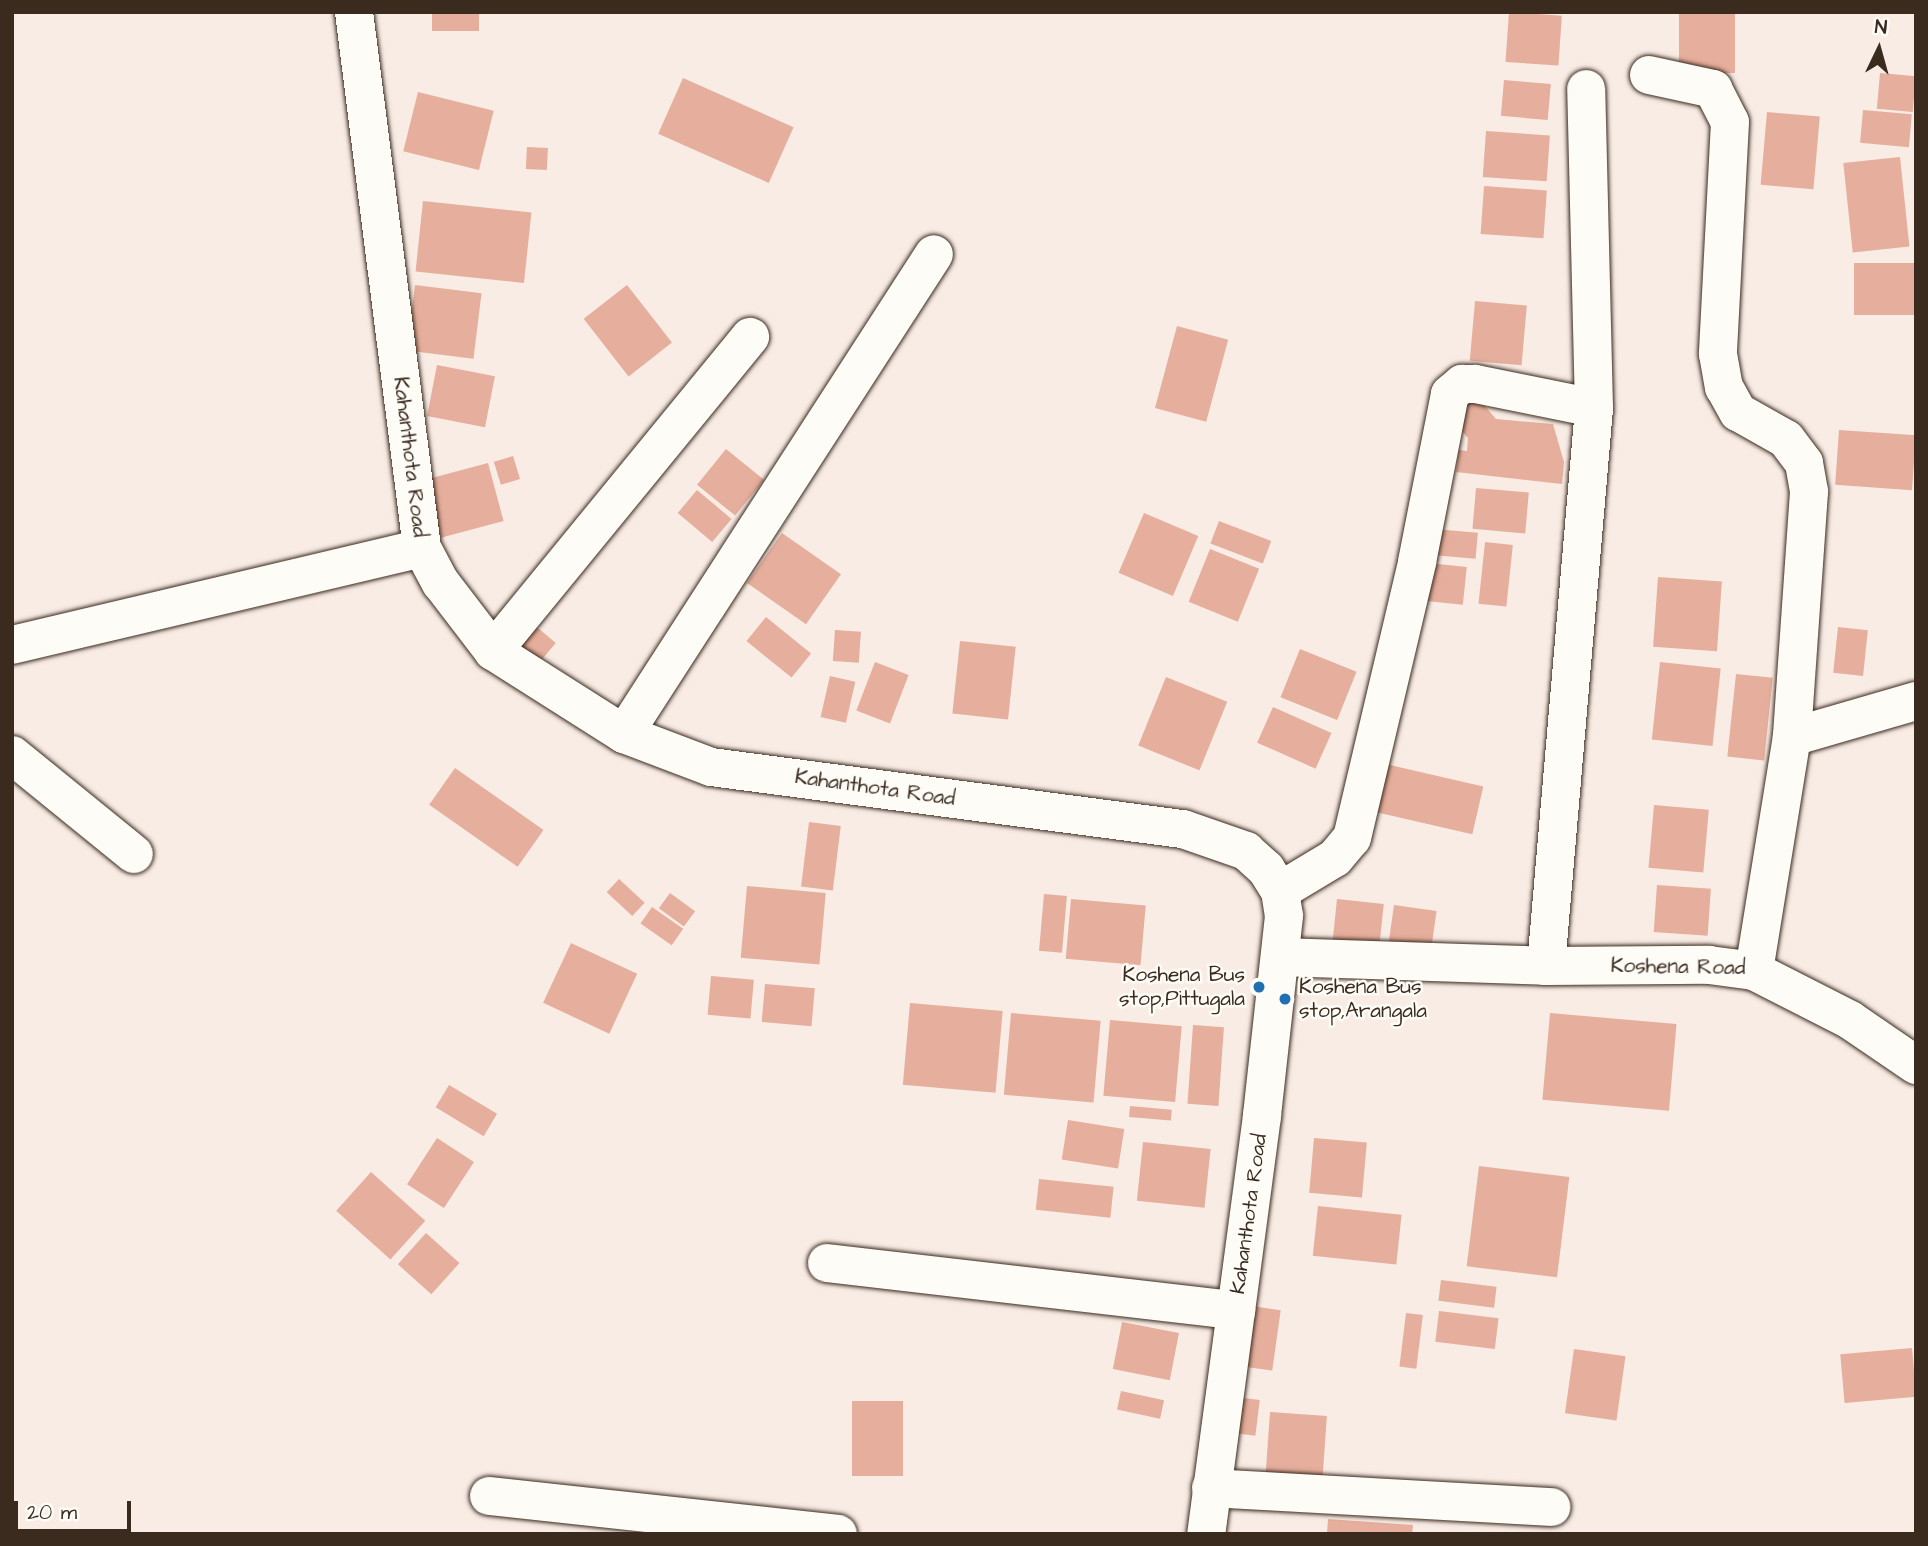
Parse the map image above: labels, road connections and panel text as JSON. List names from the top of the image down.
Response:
{
  "streets": {
    "street": ["Kahanthota Road", "Koshena Road"]
  },
  "crossings": [
    ["Kahanthota Road", "Koshena Road"]
  ],
  "places": ["Koshena Bus stop,Pittugala", "Koshena Bus stop,Arangala"],
  "scale_bar": "20 m",
  "north": "top"
}
